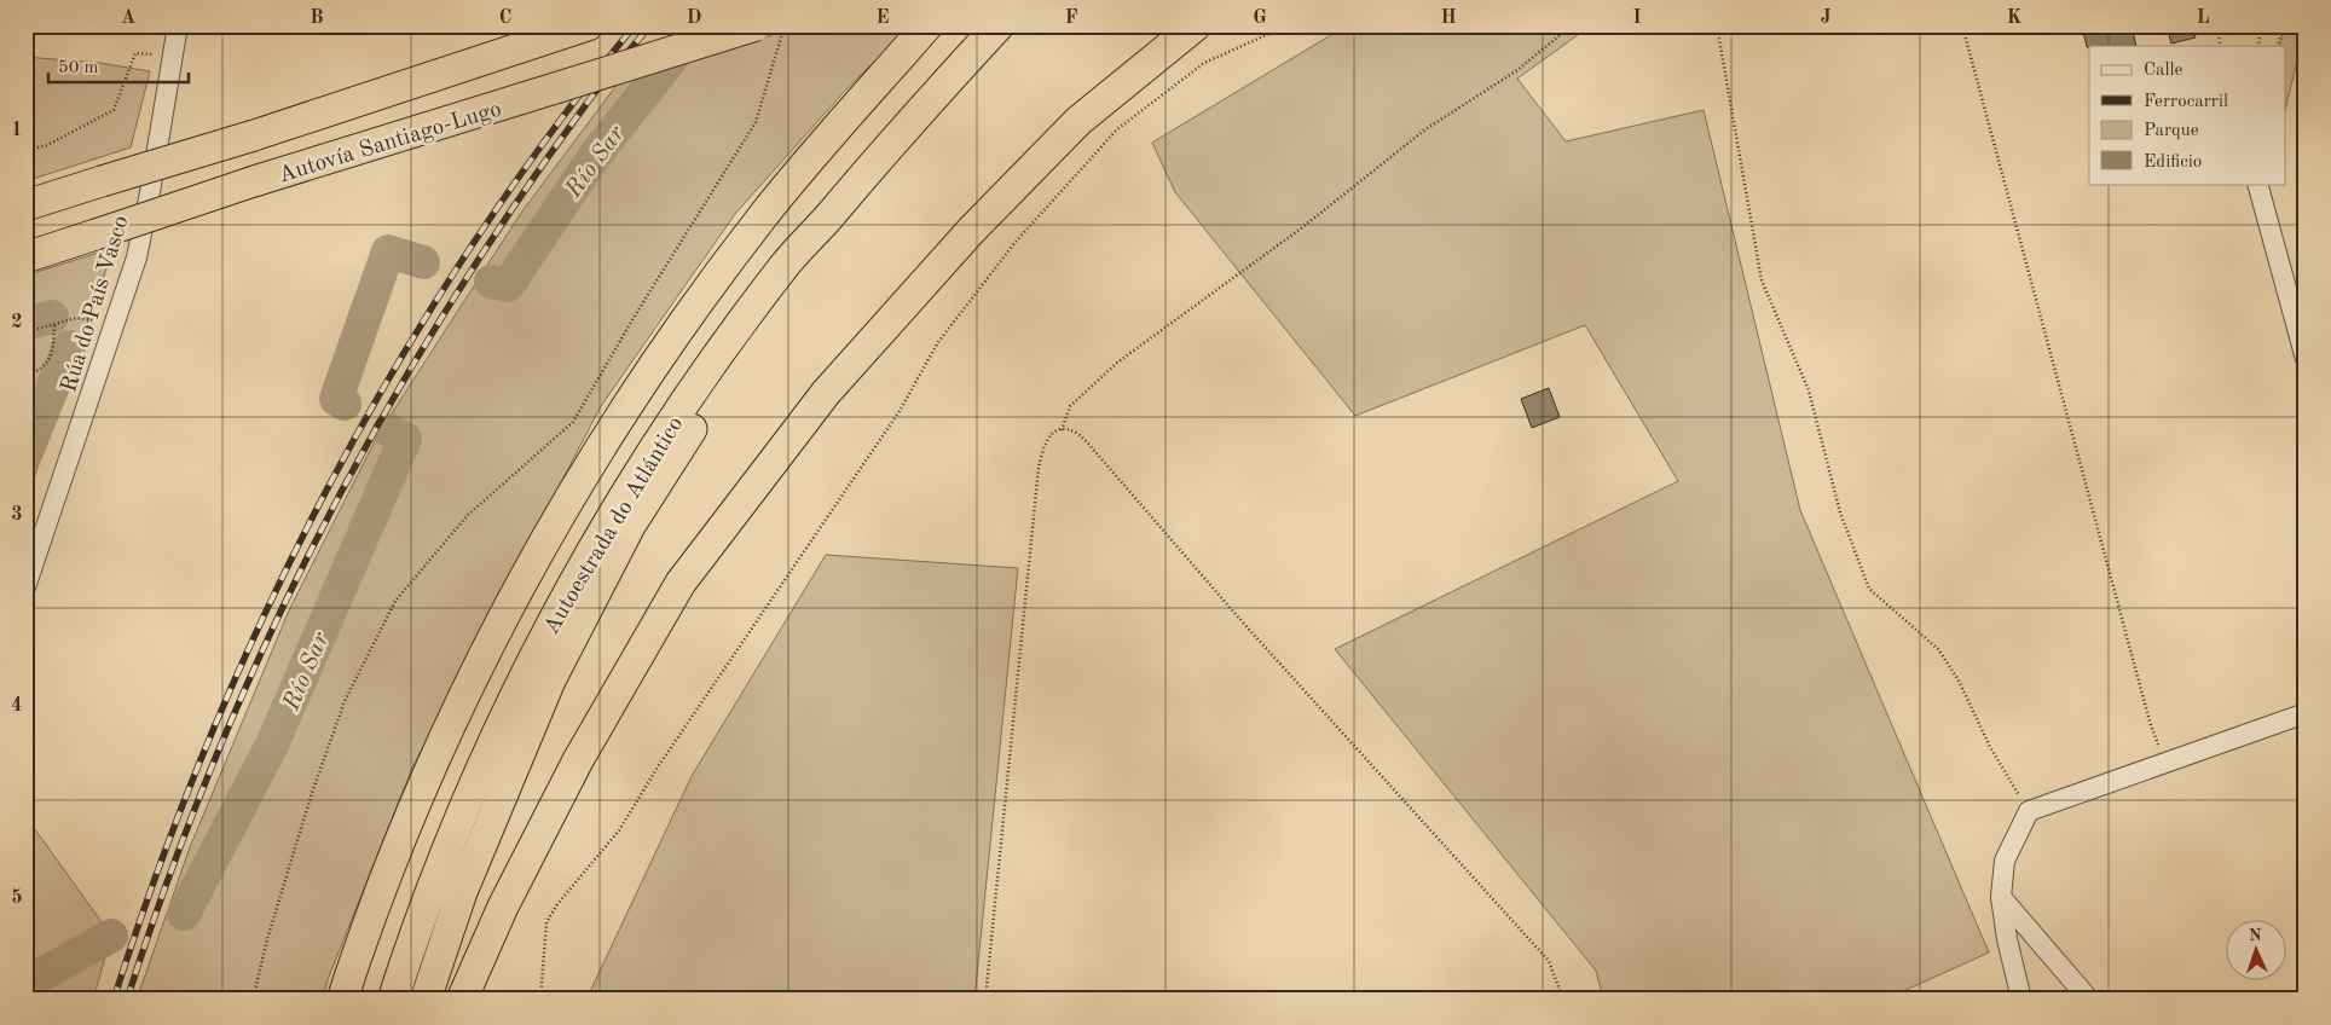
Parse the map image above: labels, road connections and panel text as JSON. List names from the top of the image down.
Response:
{
  "streets": {
    "highway": ["Autovía Santiago-Lugo", "Autoestrada do Atlántico"],
    "street": ["Rúa do País Vasco"]
  },
  "water": ["Río Sar"],
  "legend": [
    "Calle",
    "Ferrocarril",
    "Parque",
    "Edificio"
  ],
  "scale_bar": "50 m",
  "north": "top",
  "grid": {
    "columns": [
      "A",
      "B",
      "C",
      "D",
      "E",
      "F",
      "G",
      "H",
      "I",
      "J",
      "K",
      "L"
    ],
    "rows": [
      "1",
      "2",
      "3",
      "4",
      "5"
    ]
  }
}
